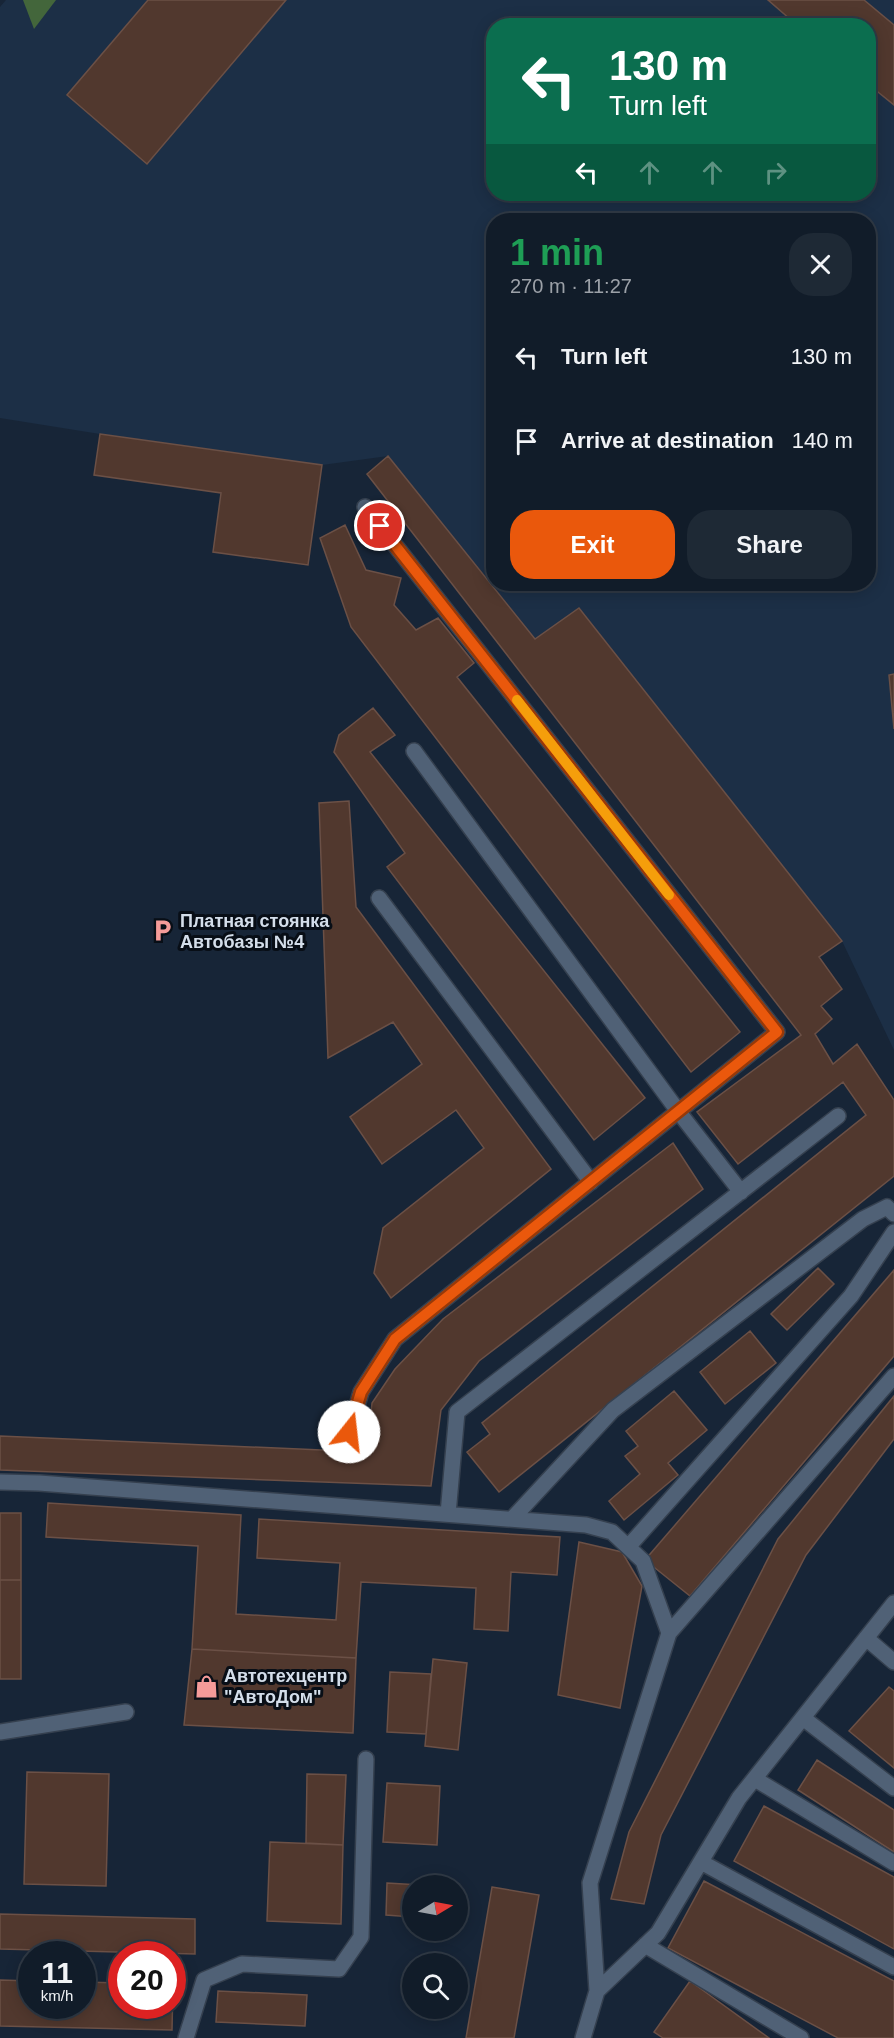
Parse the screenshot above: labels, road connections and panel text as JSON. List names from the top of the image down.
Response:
{
  "places": {
    "parking": ["Платная стоянка Автобазы №4"],
    "shop": ["Автотехцентр \"АвтоДом\""]
  },
  "north": "right",
  "page": {
    "turn": ["130 m", "Turn left"],
    "heading": ["1 min", "270 m · 11:27"],
    "list": [
      {
        "name": "Turn left",
        "value": "130 m"
      },
      {
        "name": "Arrive at destination",
        "value": "140 m"
      }
    ],
    "buttons": ["Exit", "Share"],
    "speed": "11 km/h",
    "limit": "20"
  }
}
